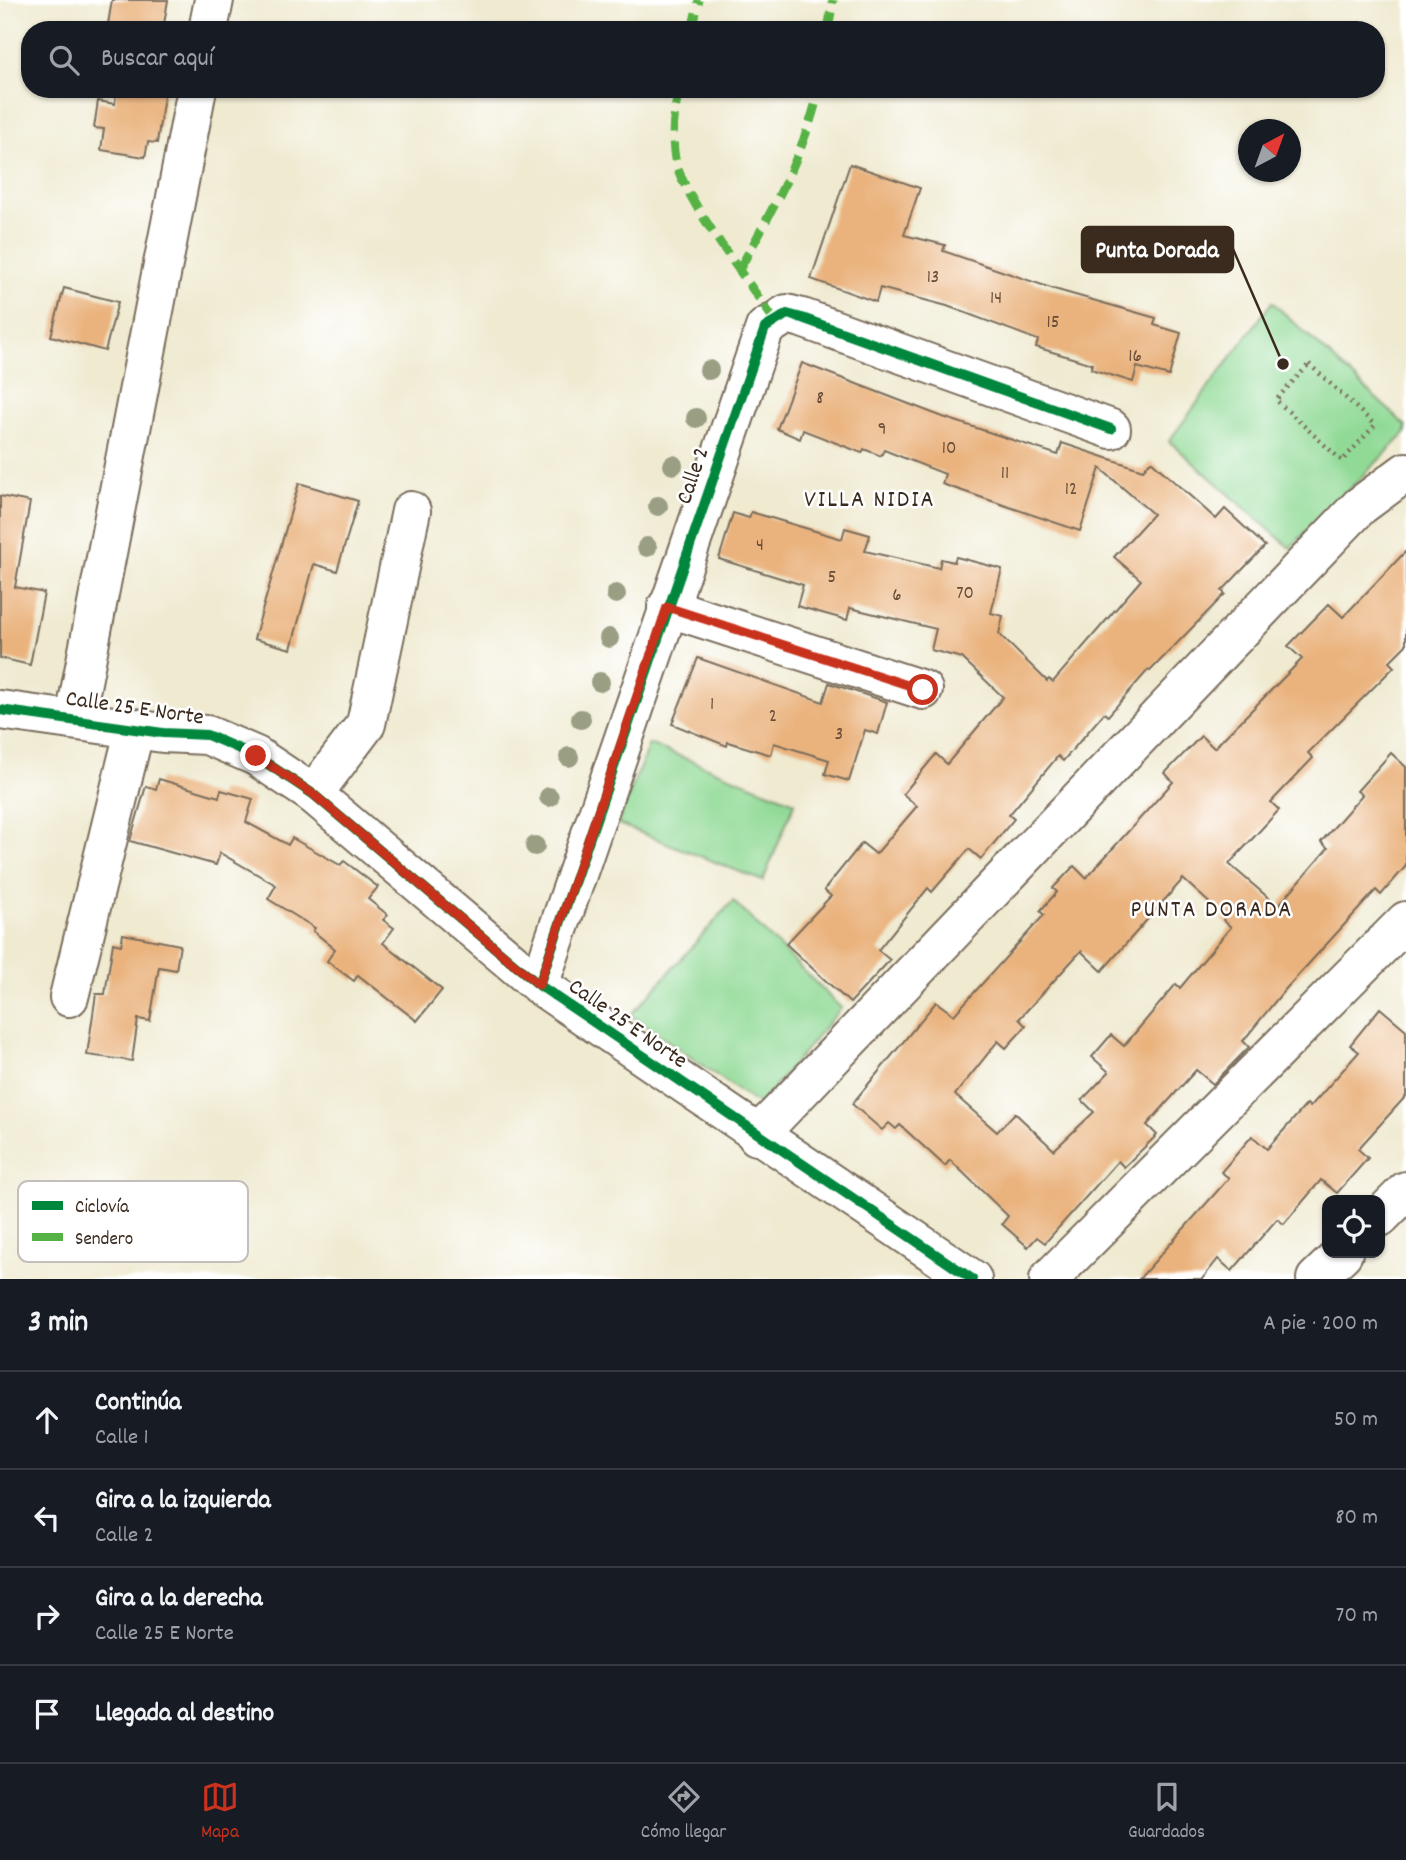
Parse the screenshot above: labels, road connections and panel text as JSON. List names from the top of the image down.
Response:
{
  "streets": {
    "street": ["Calle 2", "Calle 25 E Norte"]
  },
  "crossings": [
    ["Calle 2", "Calle 25 E Norte"]
  ],
  "districts": ["VILLA NIDIA", "PUNTA DORADA"],
  "places": ["Punta Dorada"],
  "house_numbers": [
    "13",
    "14",
    "15",
    "16",
    "8",
    "9",
    "10",
    "11",
    "12",
    "4",
    "5",
    "70",
    "6",
    "1",
    "2",
    "3"
  ],
  "legend": ["Ciclovía", "Sendero"],
  "north": "top right",
  "page": {
    "search": "Buscar aquí",
    "heading": ["3 min", "A pie · 200 m"],
    "list": [
      ["Continúa", "Calle 1", "50 m"],
      ["Gira a la izquierda", "Calle 2", "80 m"],
      ["Gira a la derecha", "Calle 25 E Norte", "70 m"],
      "Llegada al destino"
    ],
    "nav": ["Mapa", "Cómo llegar", "Guardados"]
  }
}
